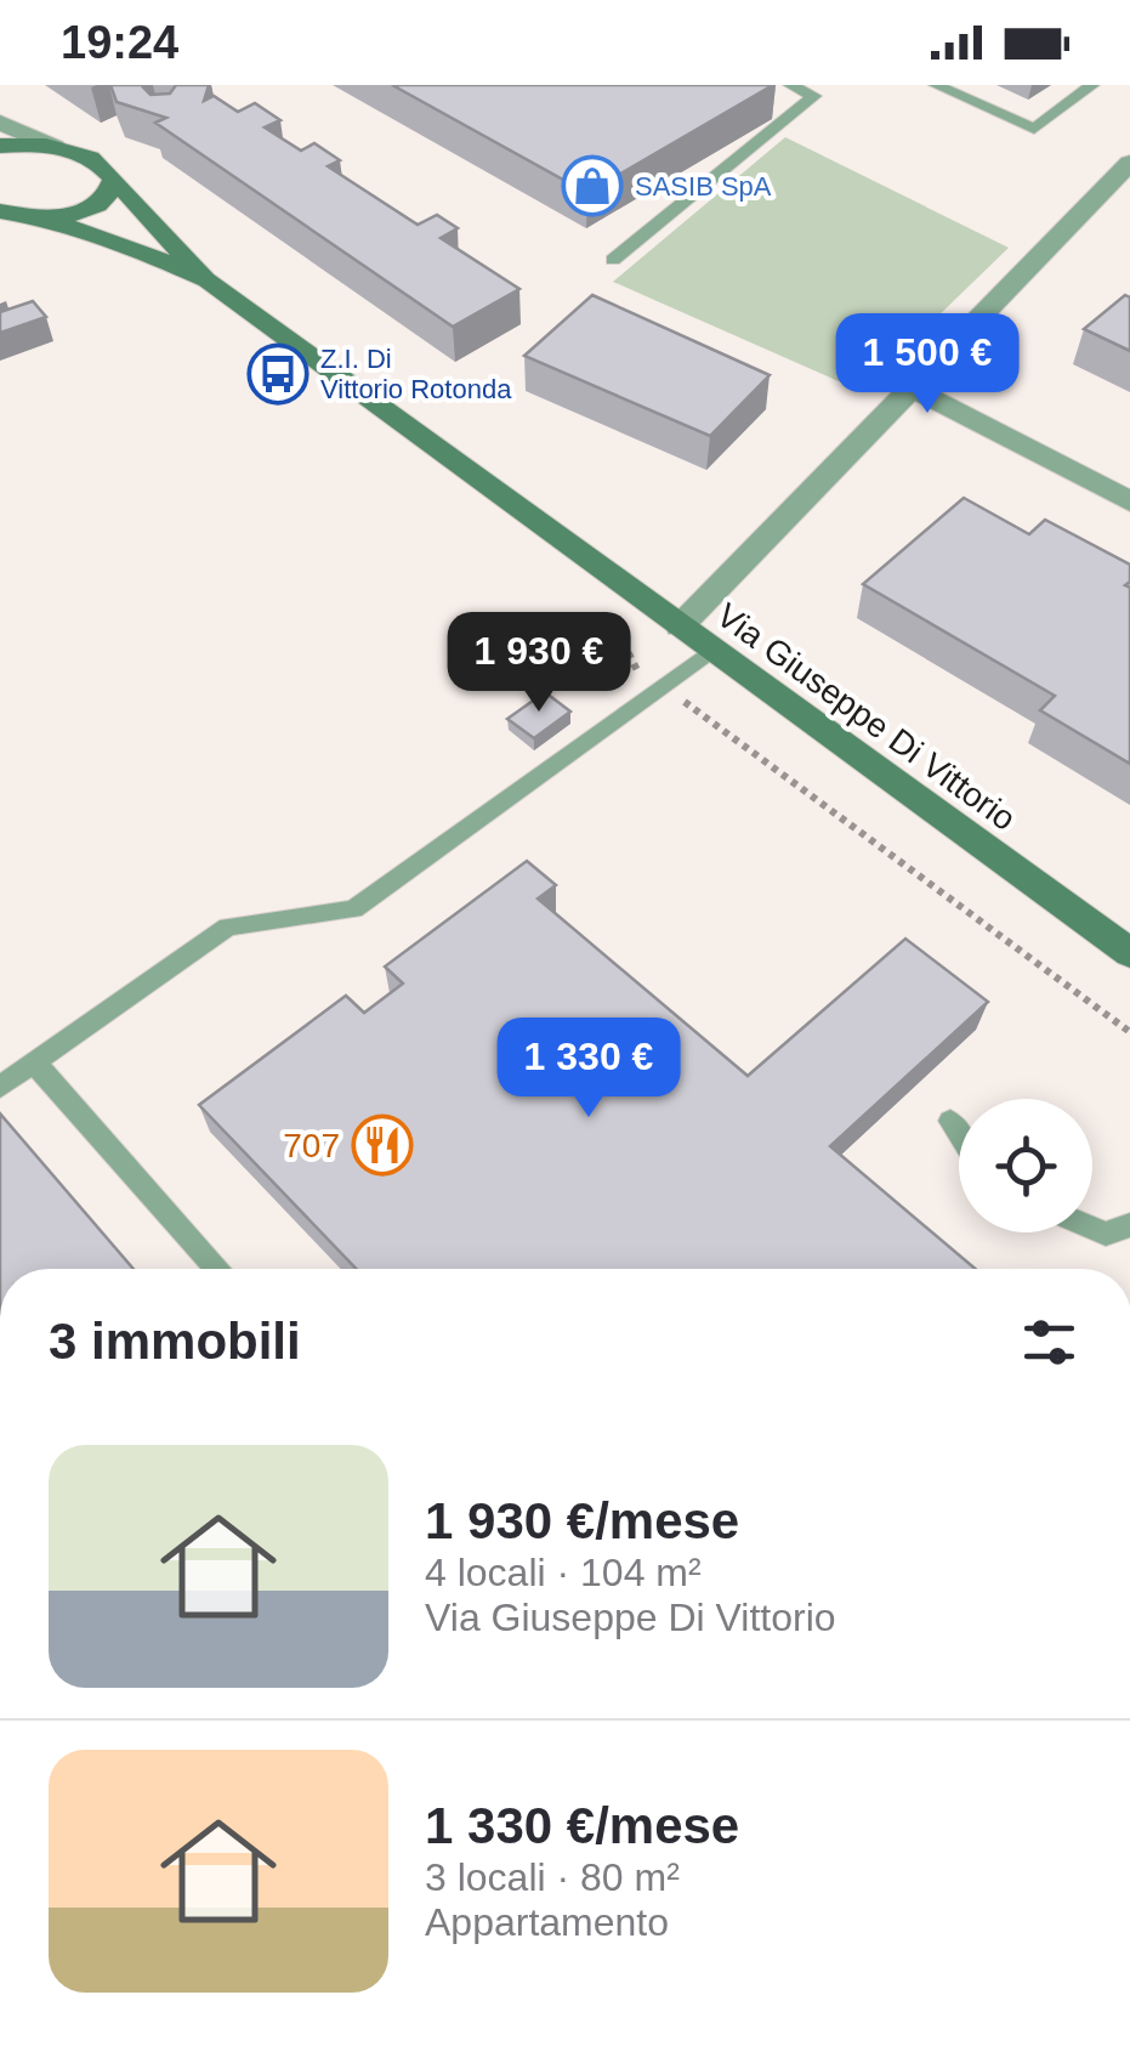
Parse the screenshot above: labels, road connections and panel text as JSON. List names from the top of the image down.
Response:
{
  "streets": {
    "street": ["Via Giuseppe Di Vittorio"]
  },
  "places": {
    "shop": ["SASIB SpA"],
    "bus stop": ["Z.I. Di Vittorio Rotonda"],
    "restaurant": ["707"]
  },
  "page": {
    "status": "19:24",
    "price": ["1 500 €", "1 930 €", "1 330 €"],
    "heading": "3 immobili",
    "list": [
      {
        "name": "1 930 €/mese",
        "note": "4 locali · 104 m² · Via Giuseppe Di Vittorio"
      },
      {
        "name": "1 330 €/mese",
        "note": "3 locali · 80 m² · Appartamento"
      }
    ]
  }
}
